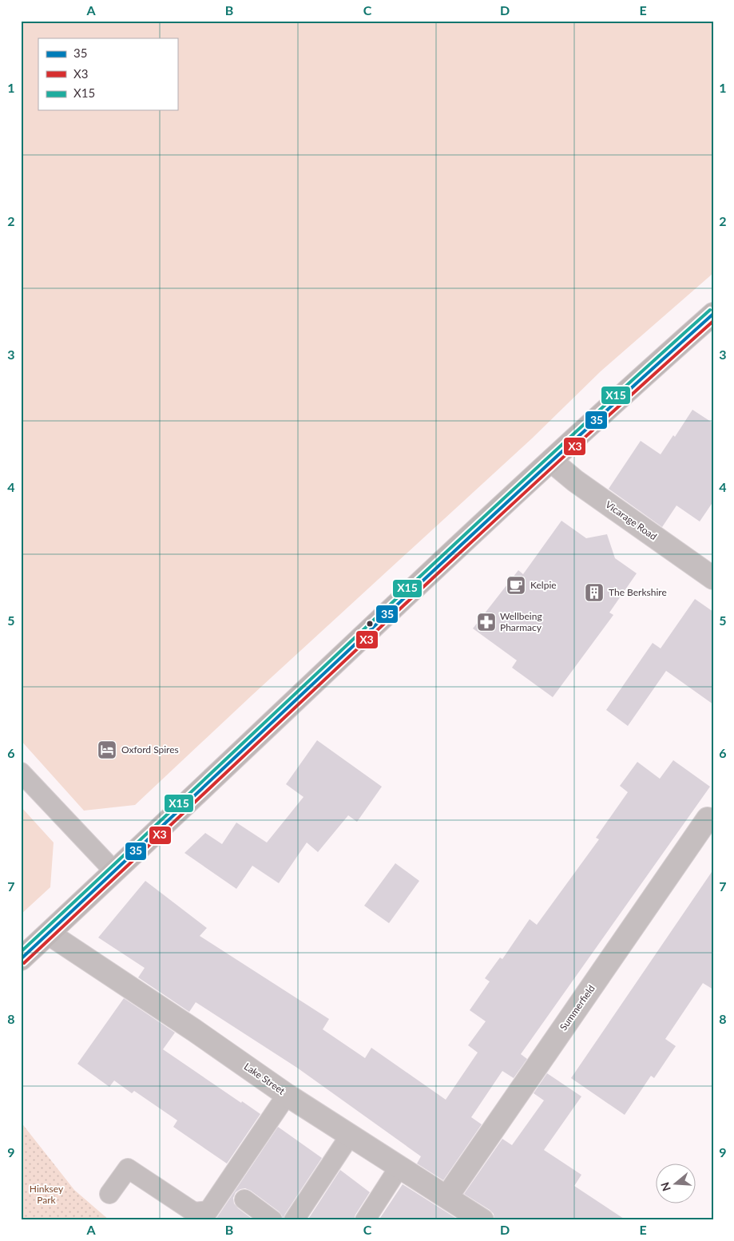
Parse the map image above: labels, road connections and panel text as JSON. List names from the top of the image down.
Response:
{
  "streets": {
    "street": ["Vicarage Road", "Summerfield", "Lake Street"]
  },
  "crossings": [
    ["Summerfield", "Lake Street"]
  ],
  "parks": ["Hinksey Park"],
  "places": {
    "cafe": ["Kelpie"],
    "building": ["The Berkshire"],
    "pharmacy": ["Wellbeing Pharmacy"],
    "hotel": ["Oxford Spires"]
  },
  "lines": ["transit line X15", "transit line 35", "transit line X3"],
  "legend": ["35", "X3", "X15"],
  "north": "left",
  "grid": {
    "columns": [
      "A",
      "B",
      "C",
      "D",
      "E"
    ],
    "rows": [
      "1",
      "2",
      "3",
      "4",
      "5",
      "6",
      "7",
      "8",
      "9"
    ]
  }
}
